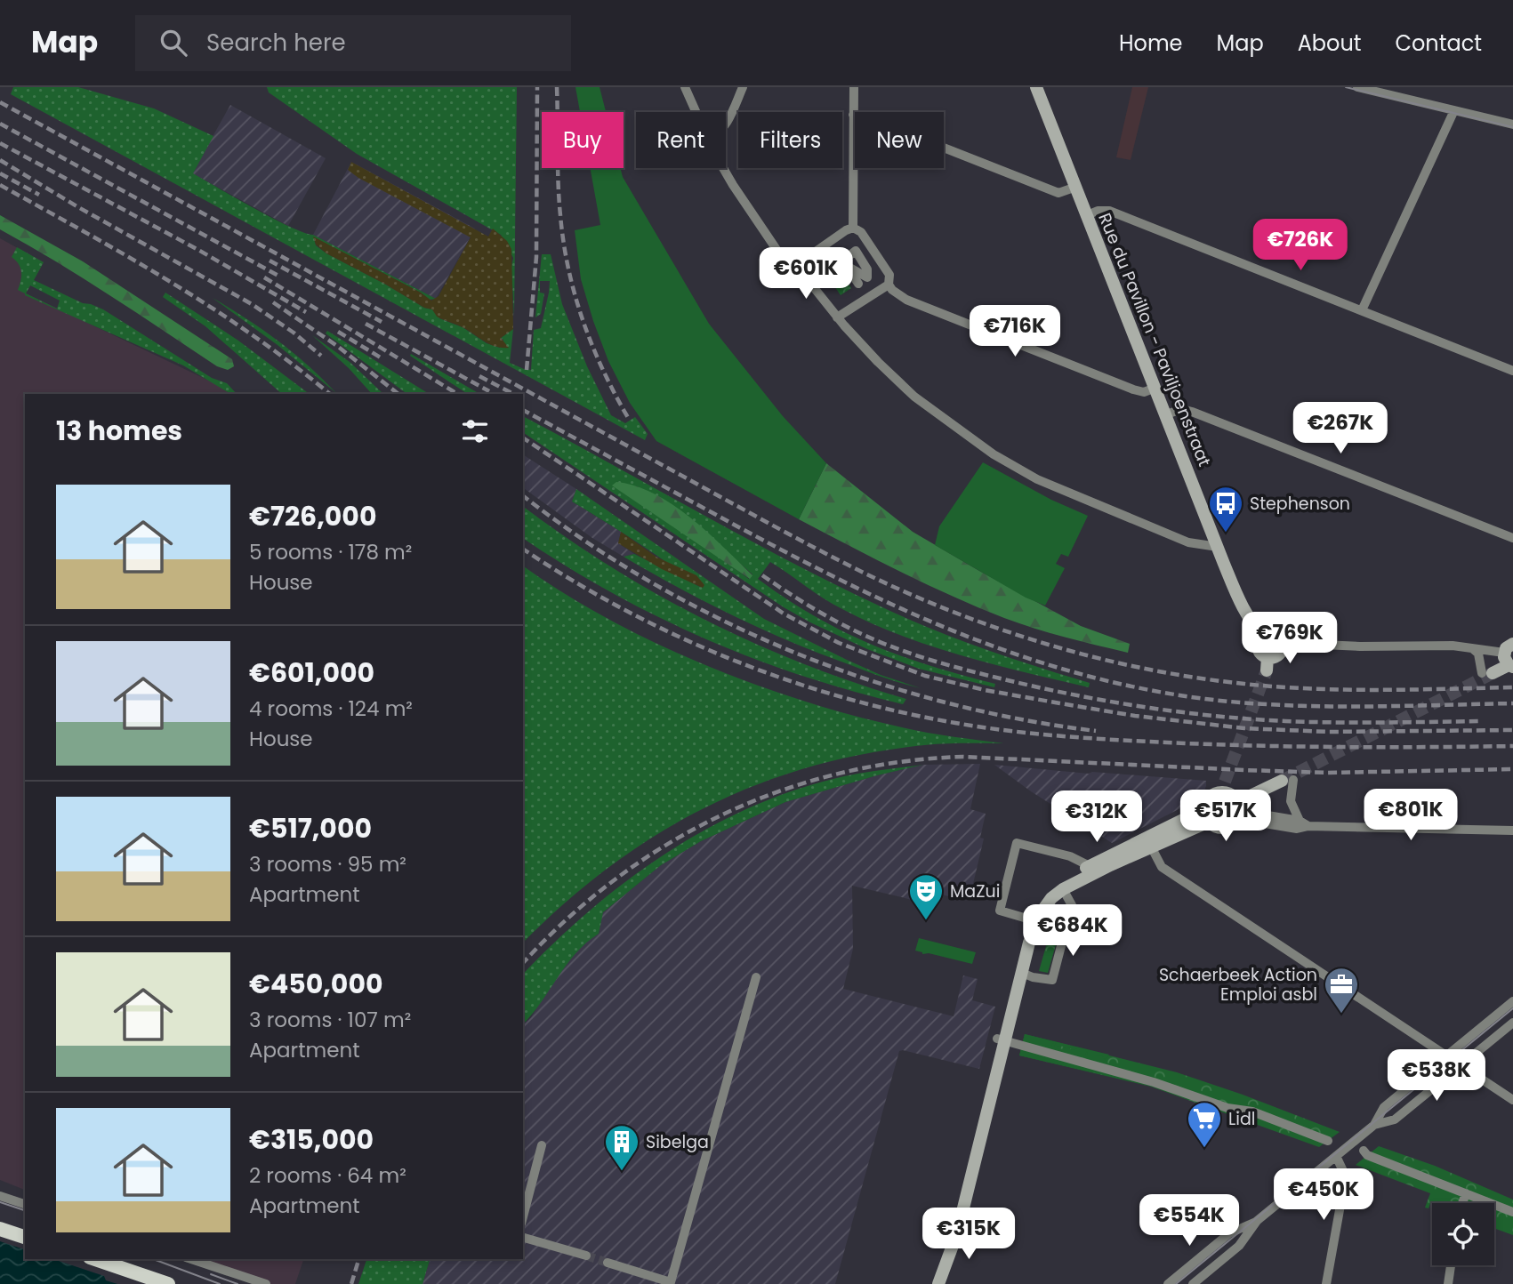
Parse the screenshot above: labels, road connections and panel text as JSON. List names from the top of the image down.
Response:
{
  "streets": {
    "main road": ["Rue du Pavillon - Paviljoenstraat"]
  },
  "places": {
    "bus stop": ["Stephenson"],
    "theatre": ["MaZui"],
    "office": ["Schaerbeek Action Emploi asbl"],
    "supermarket": ["Lidl"],
    "building": ["Sibelga"]
  },
  "page": {
    "header": "Map",
    "search": "Search here",
    "nav": [
      "Home",
      "Map",
      "About",
      "Contact"
    ],
    "chip": [
      "Buy",
      "Rent",
      "Filters",
      "New"
    ],
    "price": [
      "€726K",
      "€601K",
      "€716K",
      "€267K",
      "€769K",
      "€801K",
      "€517K",
      "€312K",
      "€684K",
      "€538K",
      "€450K",
      "€554K",
      "€315K"
    ],
    "heading": "13 homes",
    "list": [
      {
        "name": "€726,000",
        "note": "5 rooms · 178 m² · House"
      },
      {
        "name": "€601,000",
        "note": "4 rooms · 124 m² · House"
      },
      {
        "name": "€517,000",
        "note": "3 rooms · 95 m² · Apartment"
      },
      {
        "name": "€450,000",
        "note": "3 rooms · 107 m² · Apartment"
      },
      {
        "name": "€315,000",
        "note": "2 rooms · 64 m² · Apartment"
      }
    ]
  }
}
